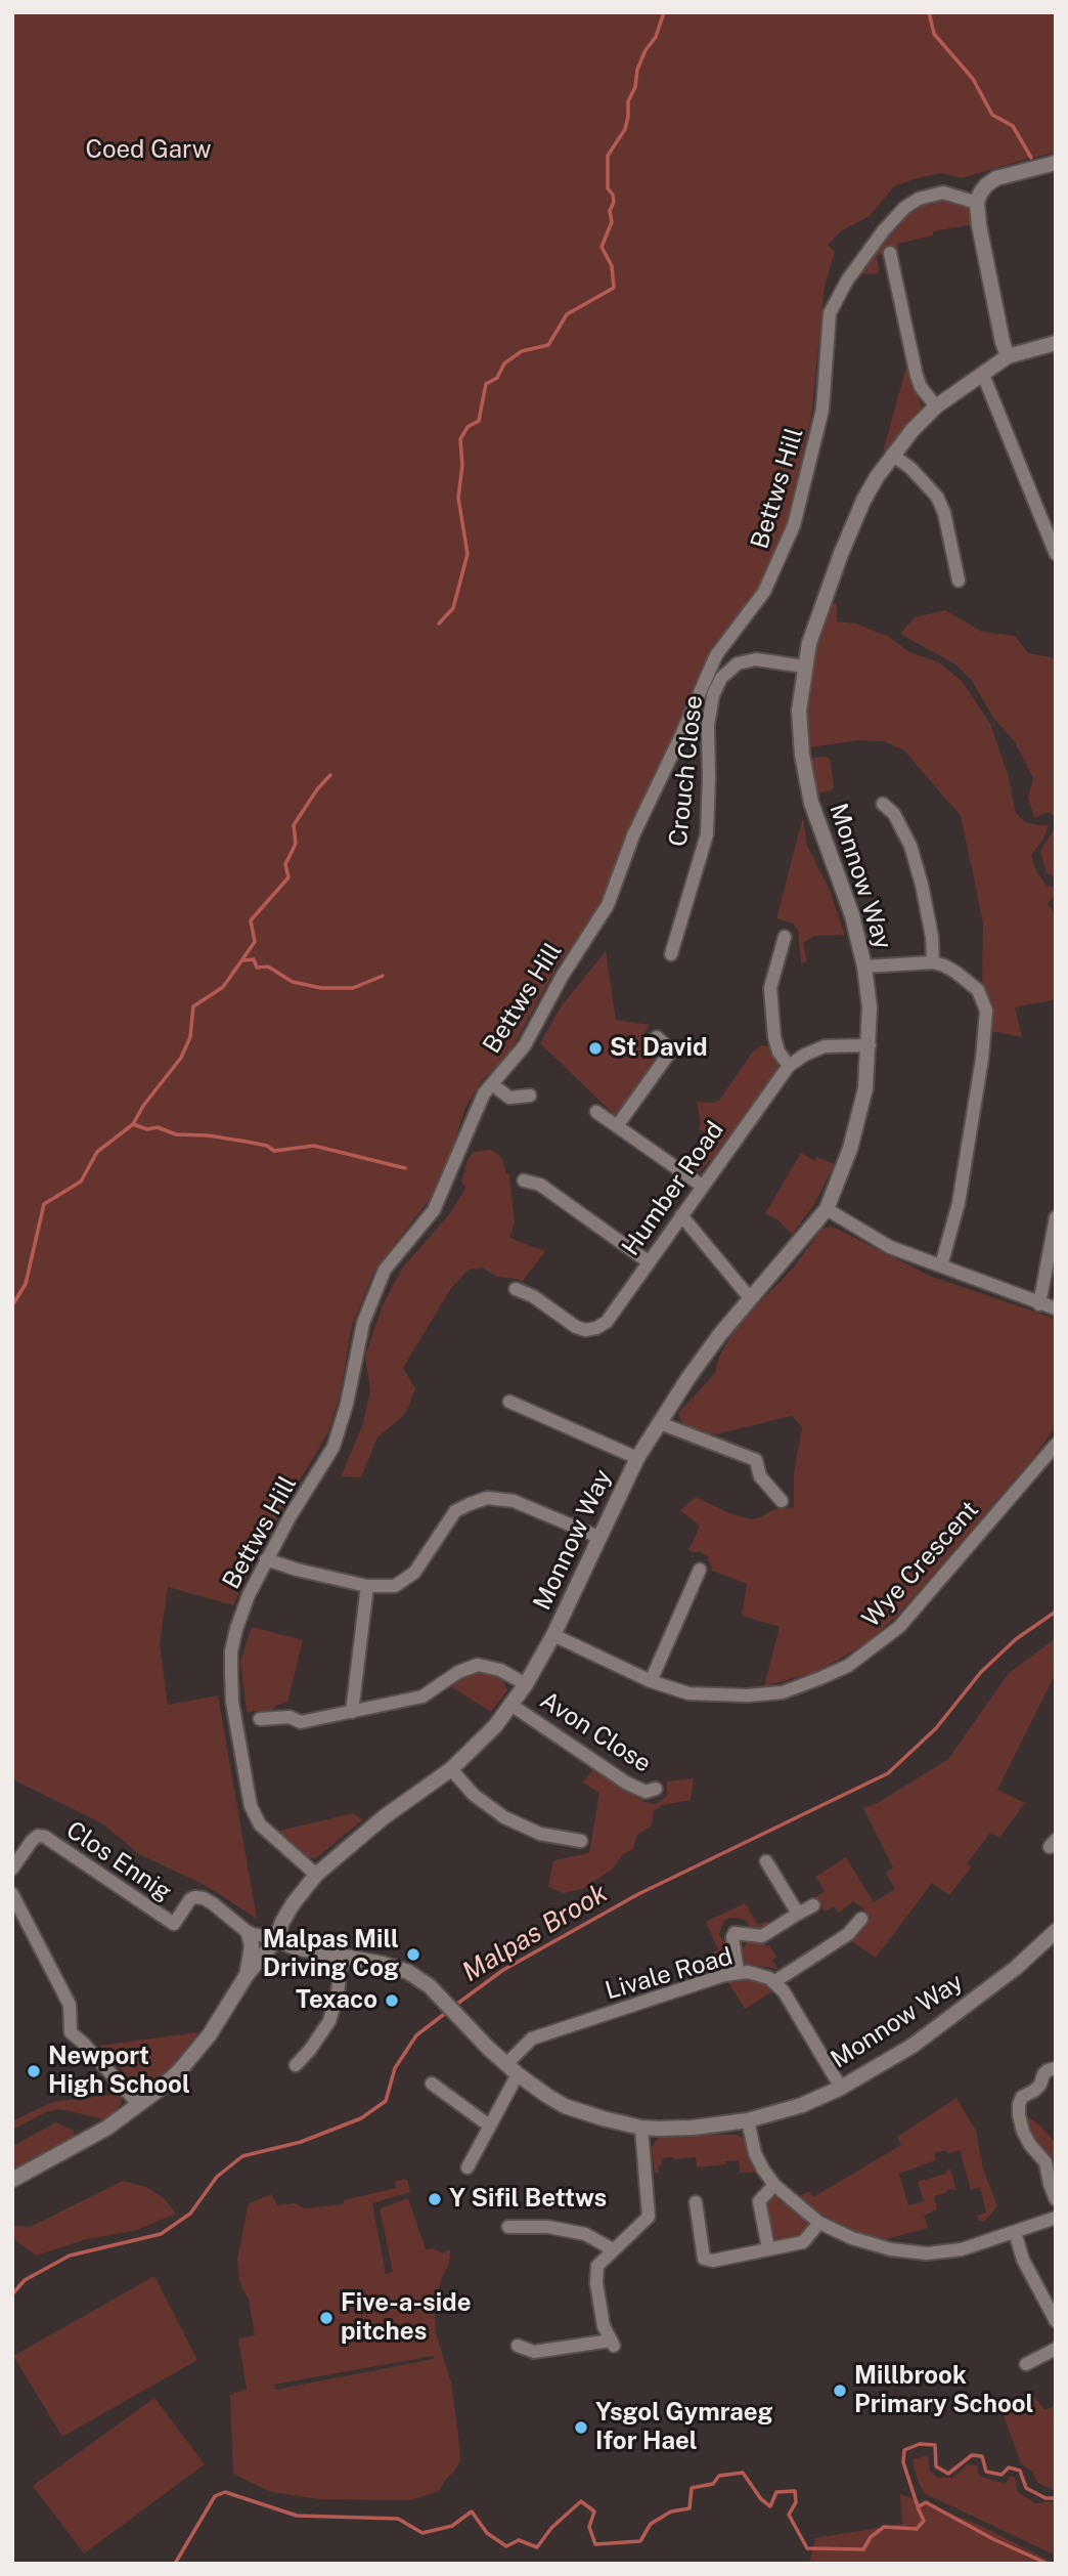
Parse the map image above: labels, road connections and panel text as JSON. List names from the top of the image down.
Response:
{
  "streets": {
    "street": [
      "Bettws Hill",
      "Crouch Close",
      "Monnow Way",
      "Humber Road",
      "Wye Crescent",
      "Avon Close",
      "Clos Ennig",
      "Livale Road"
    ]
  },
  "crossings": [
    ["Bettws Hill", "Monnow Way"],
    ["Crouch Close", "Monnow Way"],
    ["Monnow Way", "Humber Road"],
    ["Monnow Way", "Wye Crescent"],
    ["Monnow Way", "Avon Close"],
    ["Monnow Way", "Livale Road"]
  ],
  "water": ["Malpas Brook"],
  "parks": ["Coed Garw"],
  "places": [
    "St David",
    "Malpas Mill Driving Cog",
    "Texaco",
    "Newport High School",
    "Y Sifil Bettws",
    "Five-a-side pitches",
    "Millbrook Primary School",
    "Ysgol Gymraeg Ifor Hael"
  ]
}
